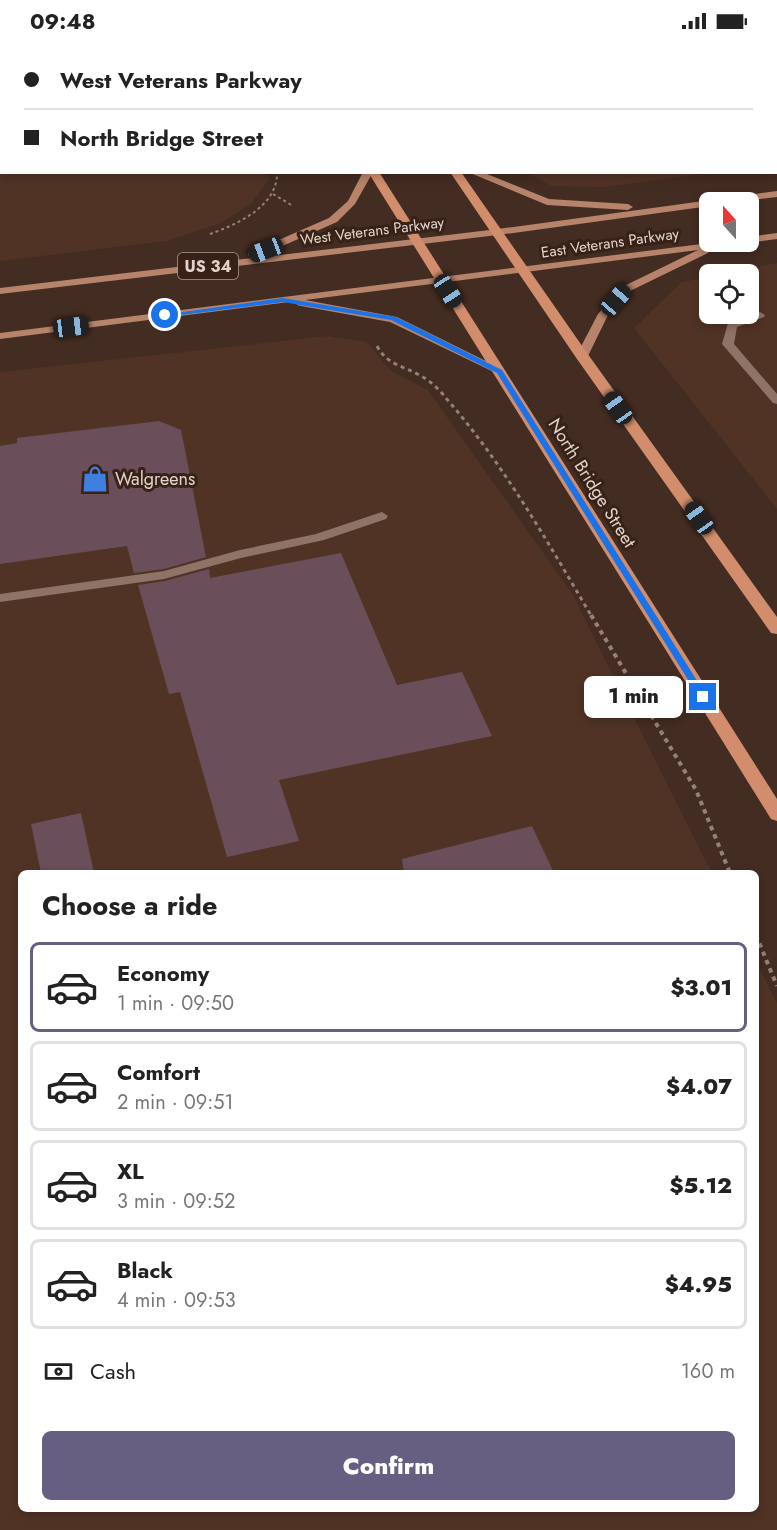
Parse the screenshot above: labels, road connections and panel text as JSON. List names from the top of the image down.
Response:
{
  "streets": {
    "highway": ["North Bridge Street"],
    "main road": ["West Veterans Parkway", "East Veterans Parkway", "US 34"]
  },
  "crossings": [
    ["West Veterans Parkway", "East Veterans Parkway"],
    ["West Veterans Parkway", "North Bridge Street"],
    ["East Veterans Parkway", "US 34"],
    ["US 34", "North Bridge Street"]
  ],
  "places": {
    "shop": ["Walgreens"]
  },
  "north": "top",
  "page": {
    "status": "09:48",
    "banner": ["West Veterans Parkway", "North Bridge Street"],
    "bubble": "1 min",
    "heading": "Choose a ride",
    "list": [
      {
        "name": "Economy",
        "note": "1 min · 09:50",
        "value": "$3.01"
      },
      {
        "name": "Comfort",
        "note": "2 min · 09:51",
        "value": "$4.07"
      },
      {
        "name": "XL",
        "note": "3 min · 09:52",
        "value": "$5.12"
      },
      {
        "name": "Black",
        "note": "4 min · 09:53",
        "value": "$4.95"
      }
    ],
    "pay": ["Cash", "160 m"],
    "buttons": "Confirm"
  }
}
